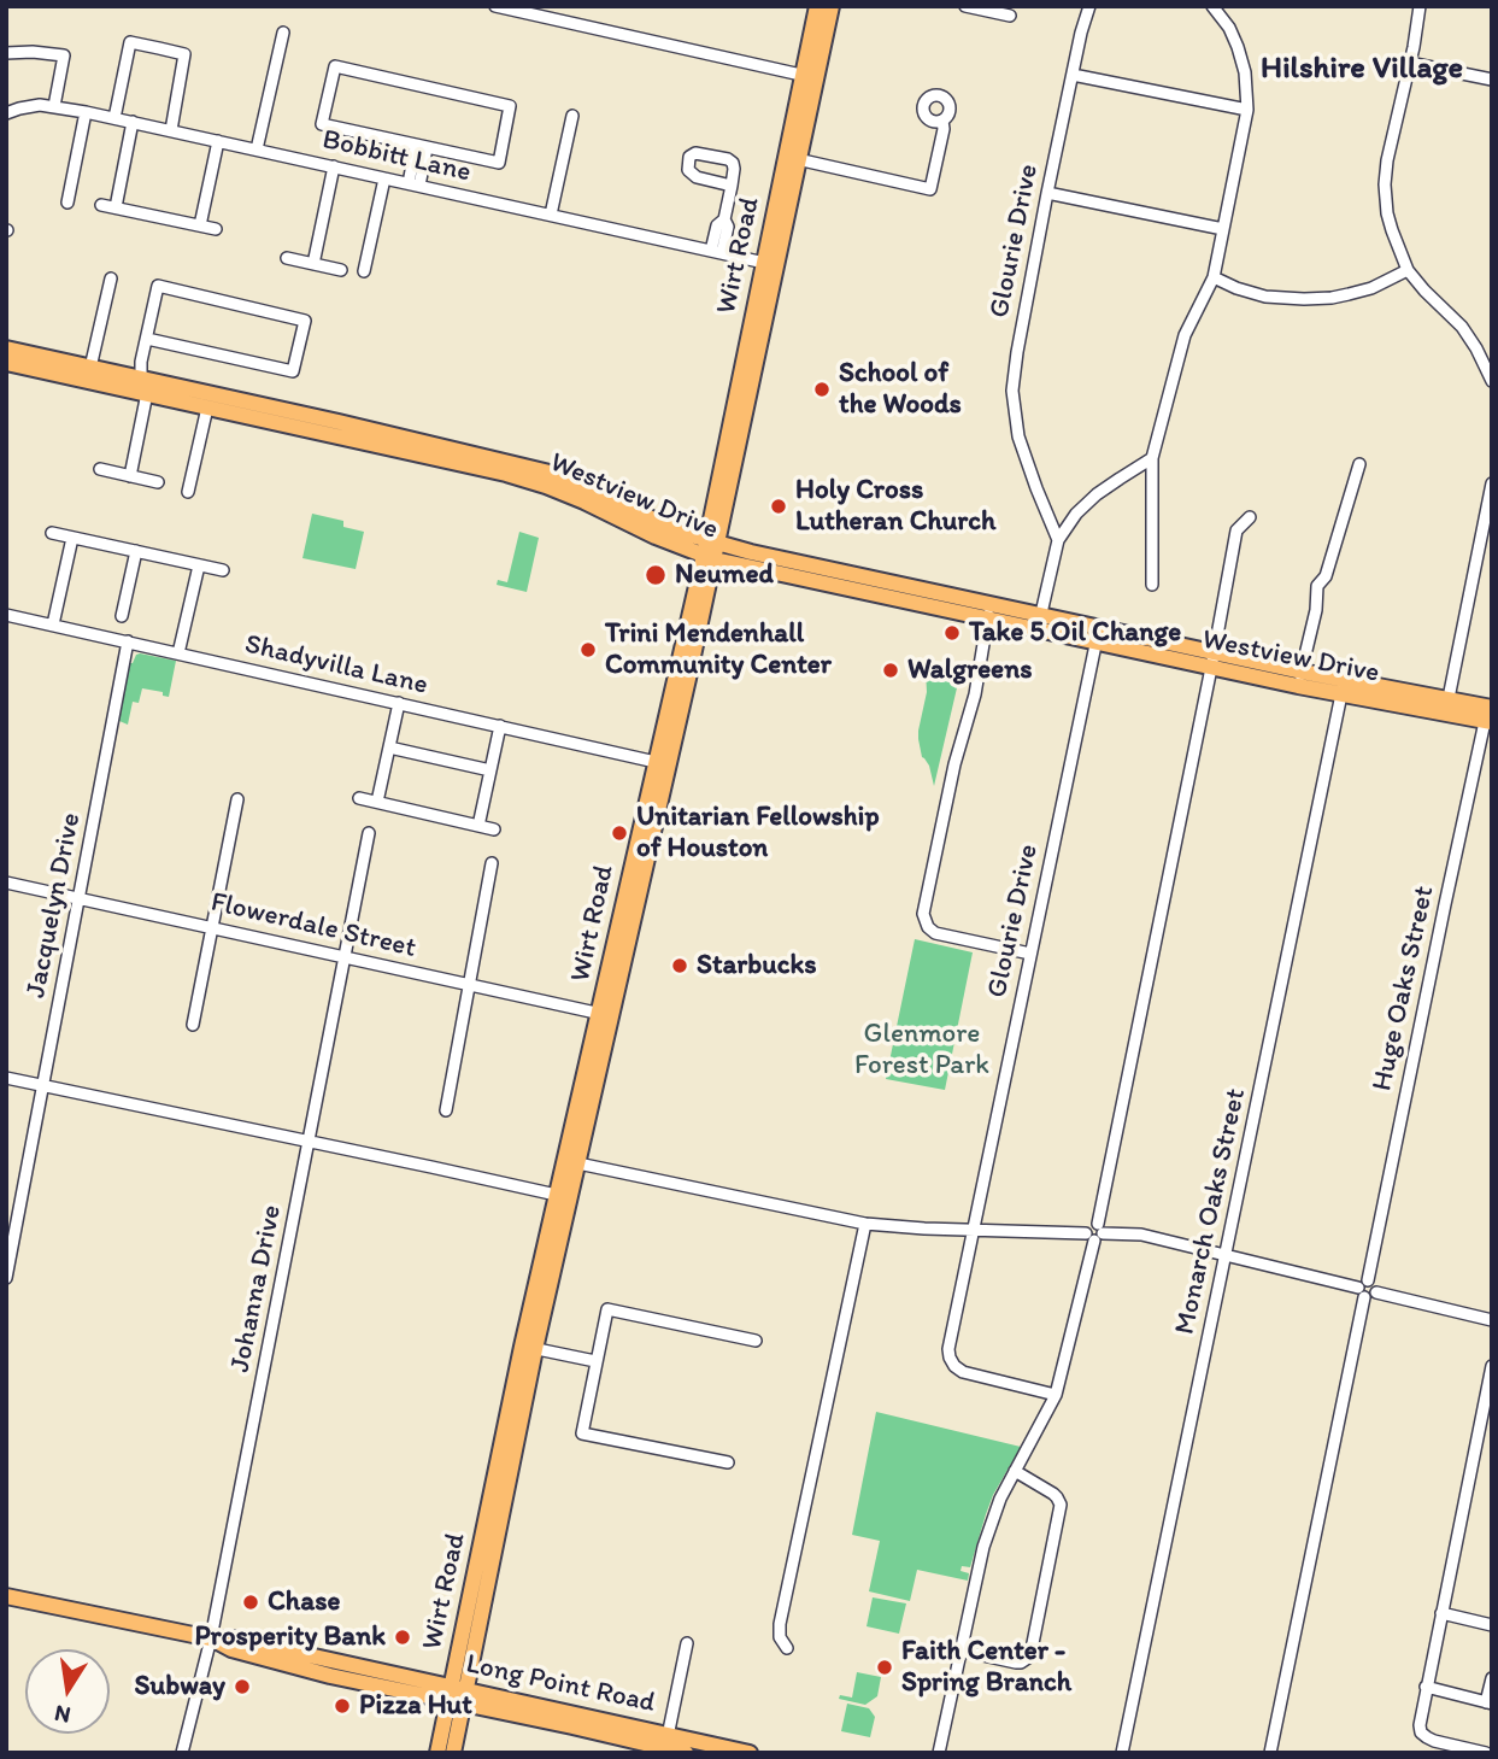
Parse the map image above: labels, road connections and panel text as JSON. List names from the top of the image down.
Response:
{
  "streets": {
    "main road": ["Wirt Road", "Westview Drive", "Long Point Road"],
    "street": [
      "Bobbitt Lane",
      "Glourie Drive",
      "Shadyvilla Lane",
      "Jacquelyn Drive",
      "Flowerdale Street",
      "Huge Oaks Street",
      "Monarch Oaks Street",
      "Johanna Drive"
    ]
  },
  "crossings": [
    ["Bobbitt Lane", "Wirt Road"],
    ["Glourie Drive", "Westview Drive"],
    ["Wirt Road", "Westview Drive"],
    ["Wirt Road", "Shadyvilla Lane"],
    ["Wirt Road", "Flowerdale Street"],
    ["Wirt Road", "Long Point Road"],
    ["Westview Drive", "Huge Oaks Street"],
    ["Westview Drive", "Monarch Oaks Street"],
    ["Shadyvilla Lane", "Jacquelyn Drive"],
    ["Jacquelyn Drive", "Flowerdale Street"],
    ["Flowerdale Street", "Johanna Drive"],
    ["Johanna Drive", "Long Point Road"]
  ],
  "districts": ["Hilshire Village"],
  "parks": ["Glenmore Forest Park"],
  "places": [
    "School of the Woods",
    "Holy Cross Lutheran Church",
    "Neumed",
    "Take 5 Oil Change",
    "Trini Mendenhall Community Center",
    "Walgreens",
    "Unitarian Fellowship of Houston",
    "Starbucks",
    "Chase",
    "Prosperity Bank",
    "Faith Center - Spring Branch",
    "Subway",
    "Pizza Hut"
  ],
  "north": "bottom"
}
